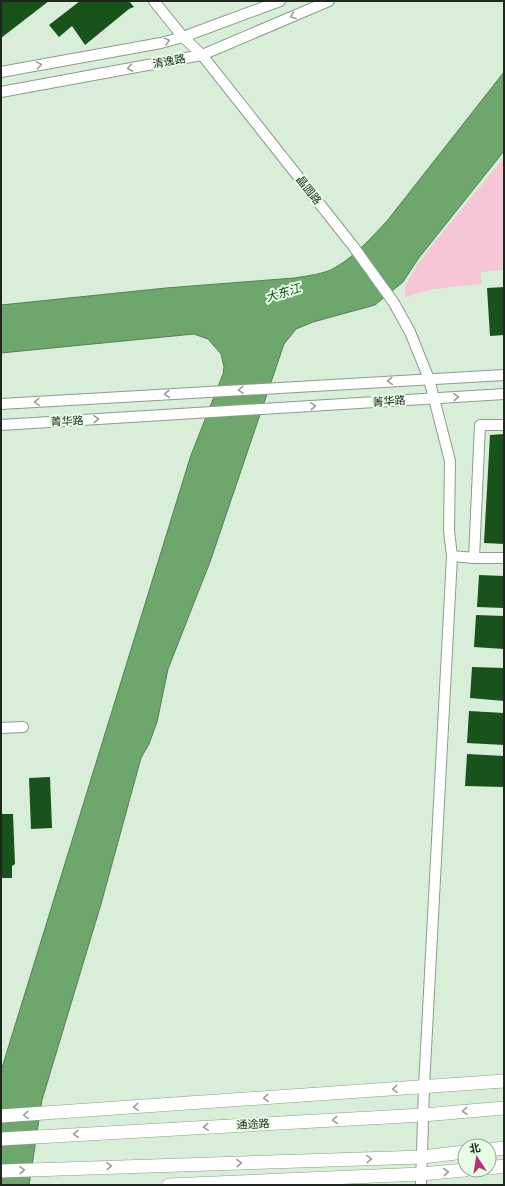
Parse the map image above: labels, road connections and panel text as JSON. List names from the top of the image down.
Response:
{
  "streets": {
    "main road": ["通途路"],
    "street": ["清逸路", "晶圆路", "菁华路"]
  },
  "crossings": [
    ["清逸路", "晶圆路"],
    ["晶圆路", "菁华路"],
    ["晶圆路", "通途路"]
  ],
  "water": ["大东江"],
  "north": "top"
}
